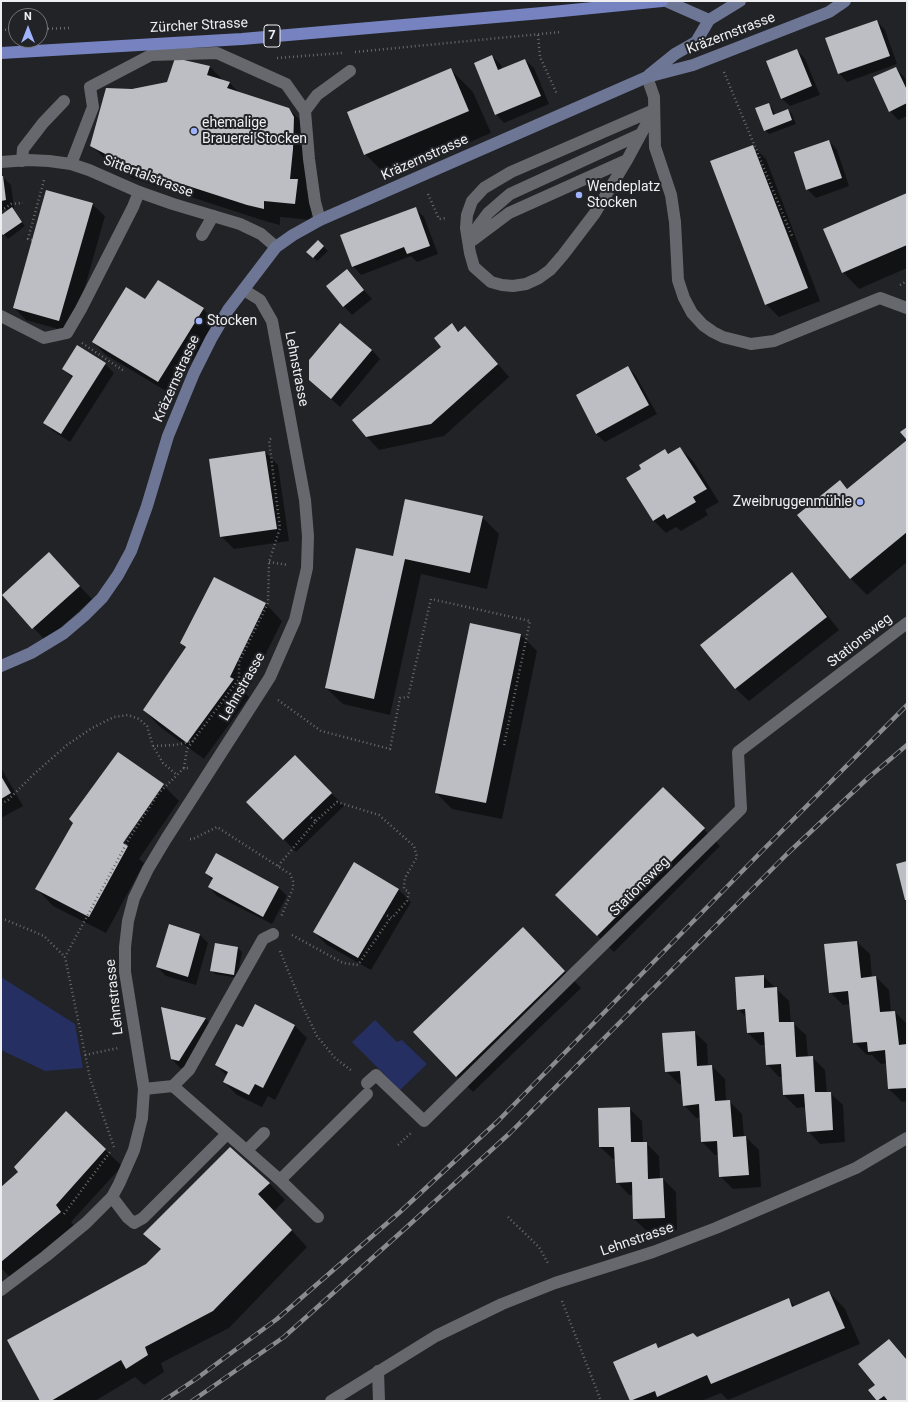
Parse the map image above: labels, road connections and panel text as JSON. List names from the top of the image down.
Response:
{
  "streets": {
    "main road": ["Zürcher Strasse", "7"],
    "street": [
      "Kräzernstrasse",
      "Sittertalstrasse",
      "Lehnstrasse",
      "Stationsweg"
    ]
  },
  "crossings": [
    ["Kräzernstrasse", "Sittertalstrasse"],
    ["Kräzernstrasse", "Lehnstrasse"]
  ],
  "places": [
    "ehemalige Brauerei Stocken",
    "Wendeplatz Stocken",
    "Stocken",
    "Zweibruggenmühle"
  ],
  "north": "top"
}
